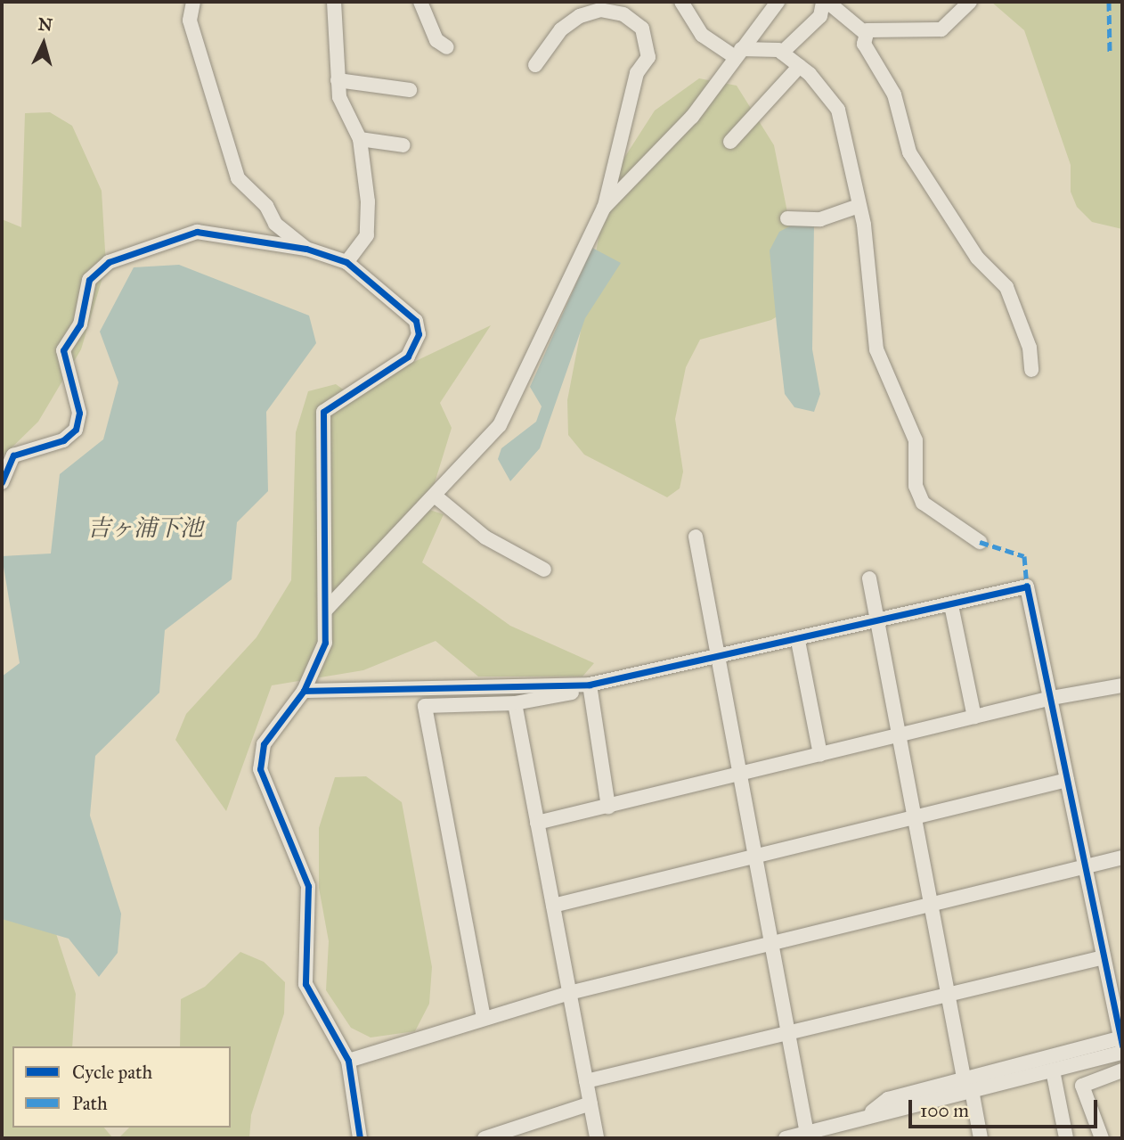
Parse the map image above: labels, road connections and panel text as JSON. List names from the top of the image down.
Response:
{
  "water": ["吉ヶ浦下池"],
  "legend": ["Cycle path", "Path"],
  "scale_bar": "100 m",
  "north": "top"
}
